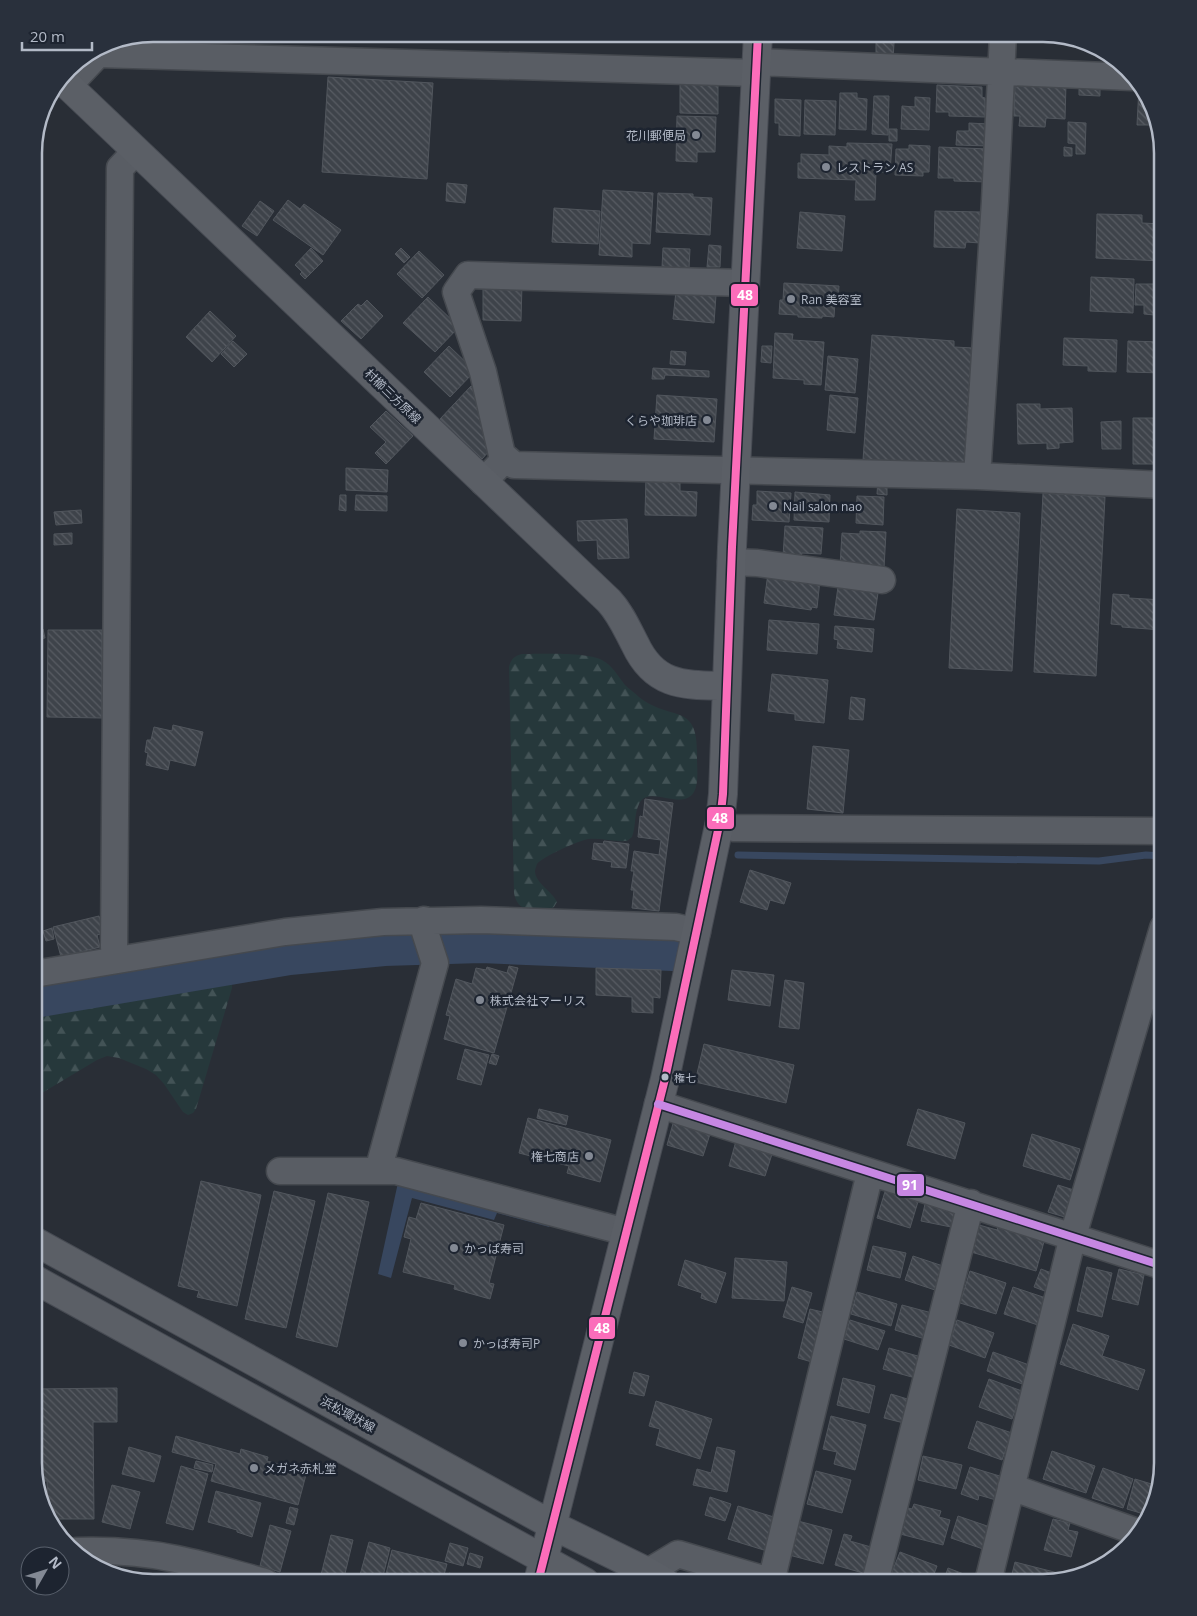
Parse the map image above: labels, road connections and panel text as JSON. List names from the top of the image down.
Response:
{
  "streets": {
    "main road": ["村櫛三方原線", "浜松環状線"]
  },
  "places": [
    "花川郵便局",
    "レストラン AS",
    "Ran 美容室",
    "くらや珈琲店",
    "Nail salon nao",
    "株式会社マーリス",
    "権七",
    "権七商店",
    "かっぱ寿司",
    "かっぱ寿司P",
    "メガネ赤札堂"
  ],
  "lines": ["transit line 48", "transit line 91"],
  "scale_bar": "20 m",
  "north": "top right"
}
